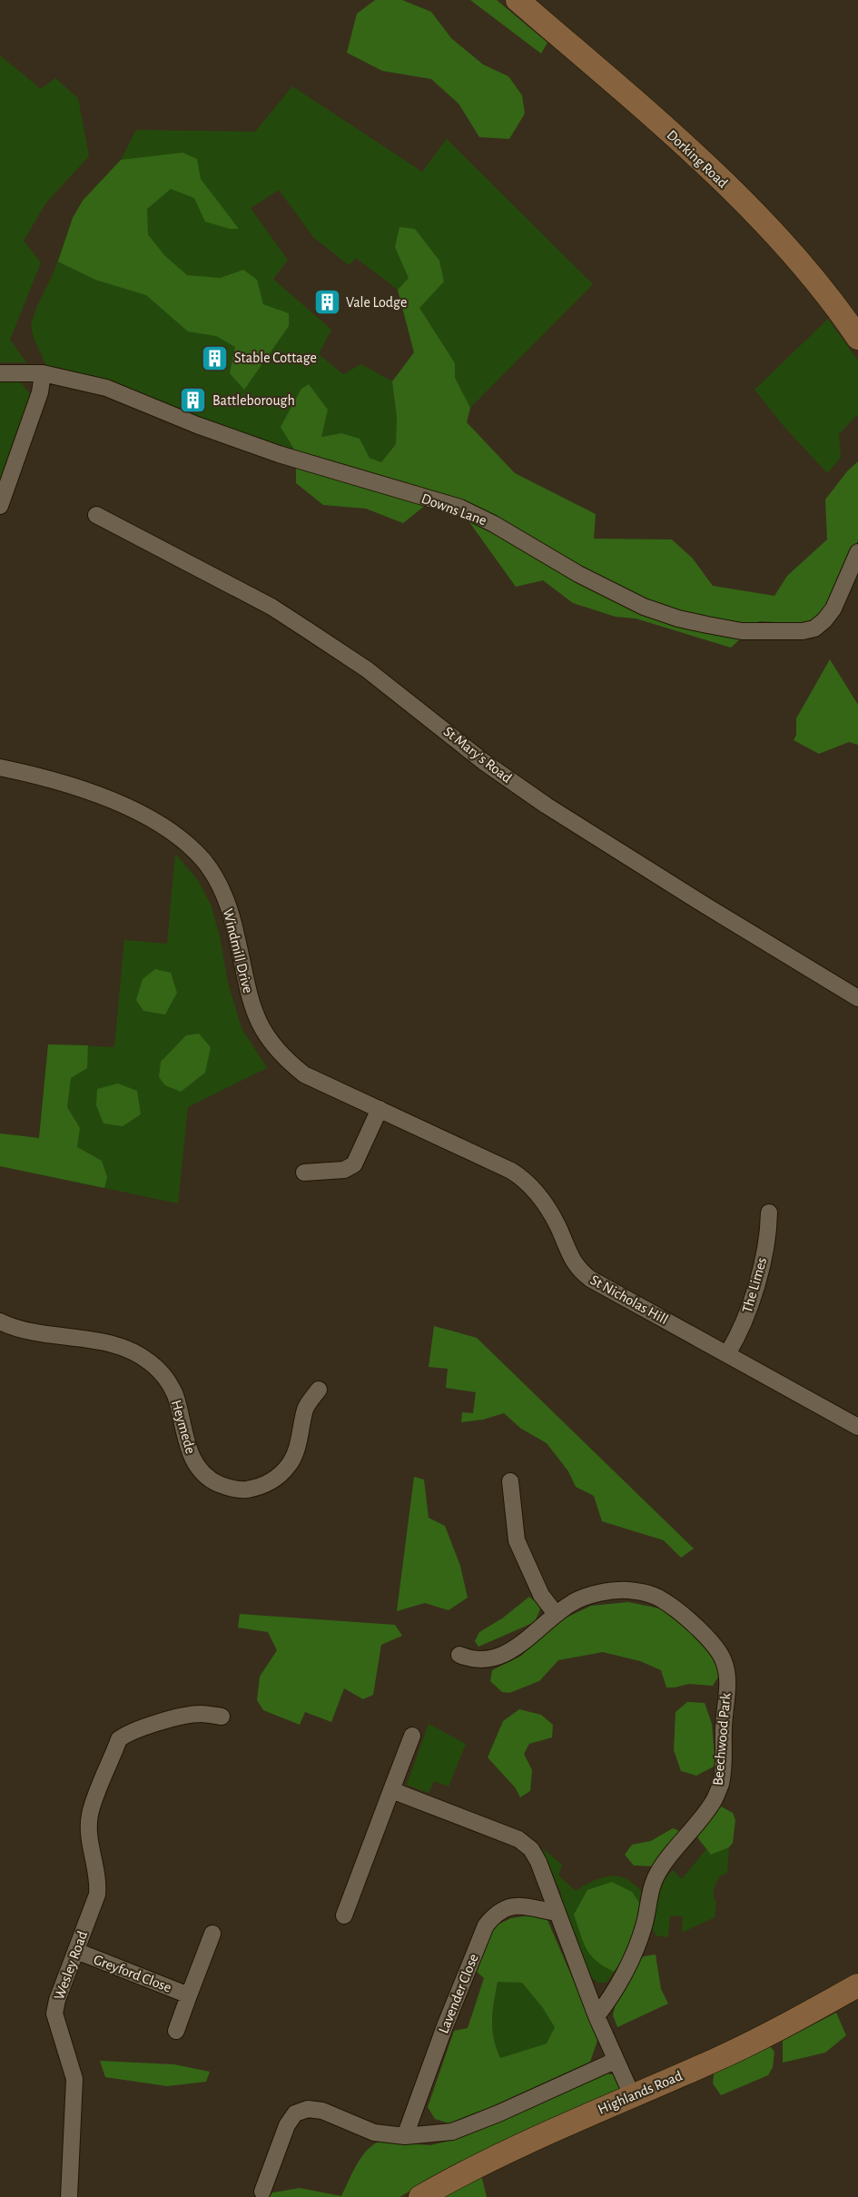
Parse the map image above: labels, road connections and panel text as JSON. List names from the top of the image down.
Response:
{
  "streets": {
    "main road": ["Dorking Road", "Highlands Road"],
    "street": [
      "Downs Lane",
      "St Mary's Road",
      "Windmill Drive",
      "The Limes",
      "St Nicholas Hill",
      "Heymede",
      "Beechwood Park",
      "Wesley Road",
      "Greyford Close",
      "Lavender Close"
    ]
  },
  "crossings": [
    ["Windmill Drive", "St Nicholas Hill"],
    ["The Limes", "St Nicholas Hill"],
    ["Wesley Road", "Greyford Close"]
  ],
  "places": {
    "building": ["Vale Lodge", "Stable Cottage", "Battleborough"]
  }
}
